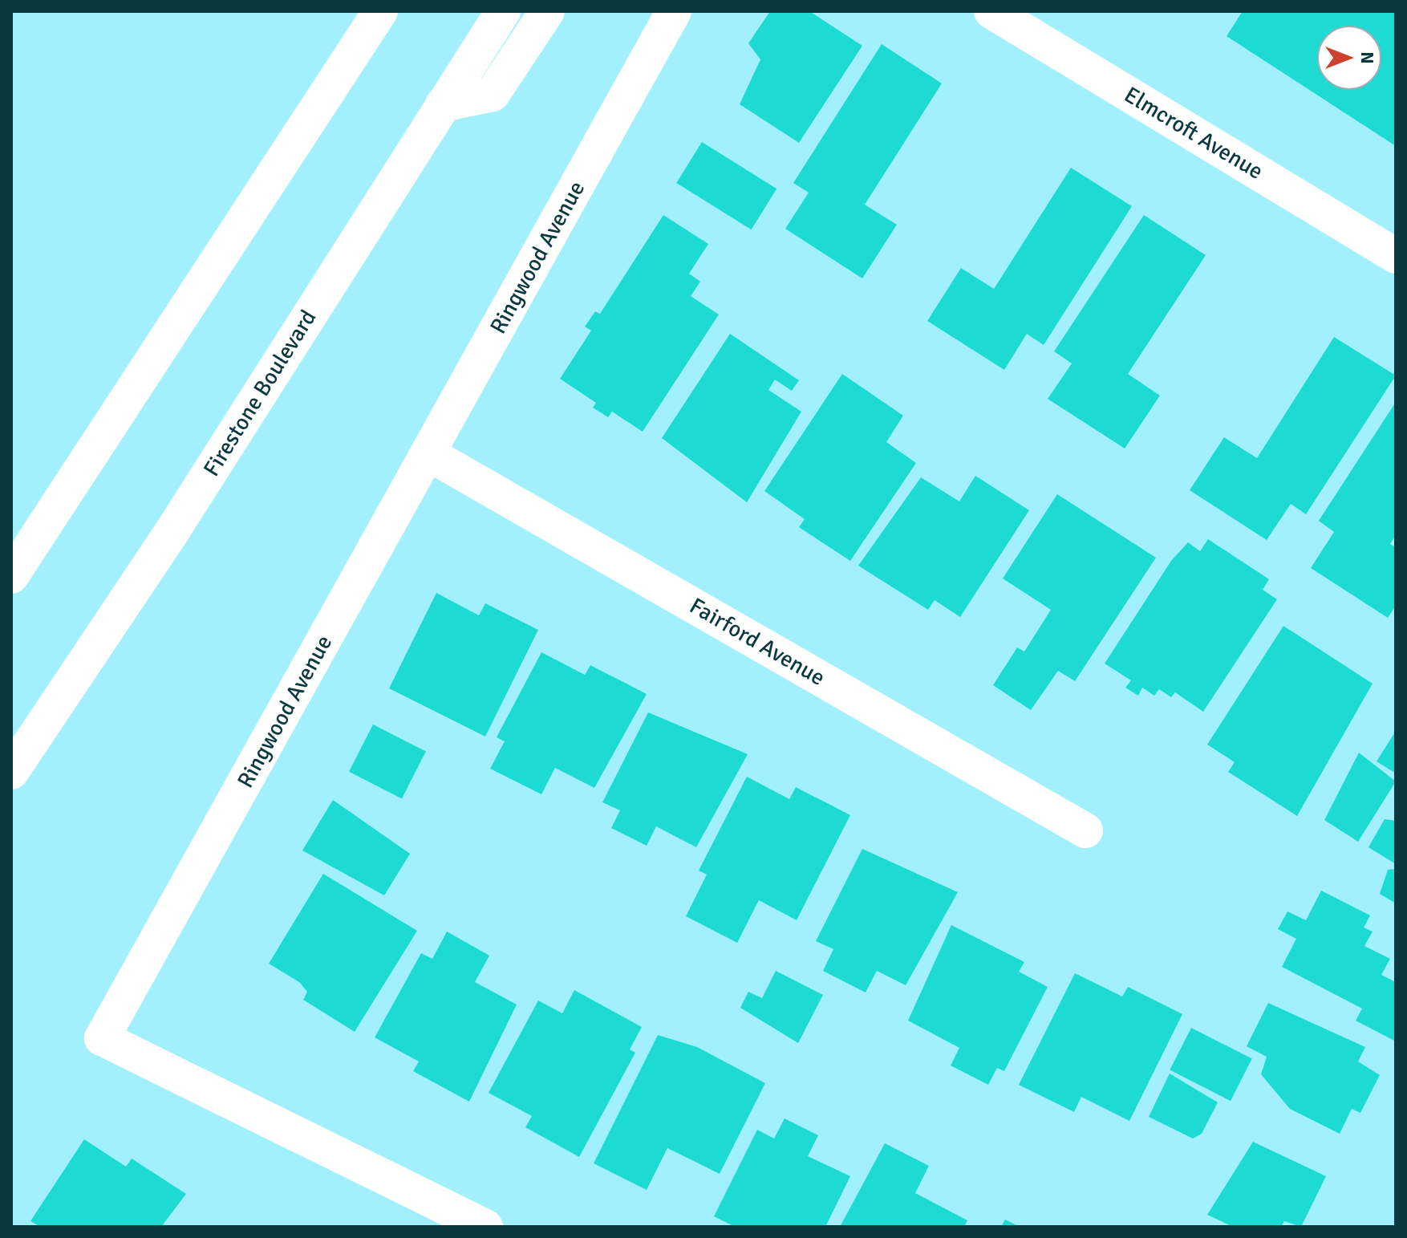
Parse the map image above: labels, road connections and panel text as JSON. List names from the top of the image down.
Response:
{
  "streets": {
    "street": [
      "Elmcroft Avenue",
      "Ringwood Avenue",
      "Firestone Boulevard",
      "Fairford Avenue"
    ]
  },
  "crossings": [
    ["Ringwood Avenue", "Fairford Avenue"]
  ],
  "north": "right"
}
